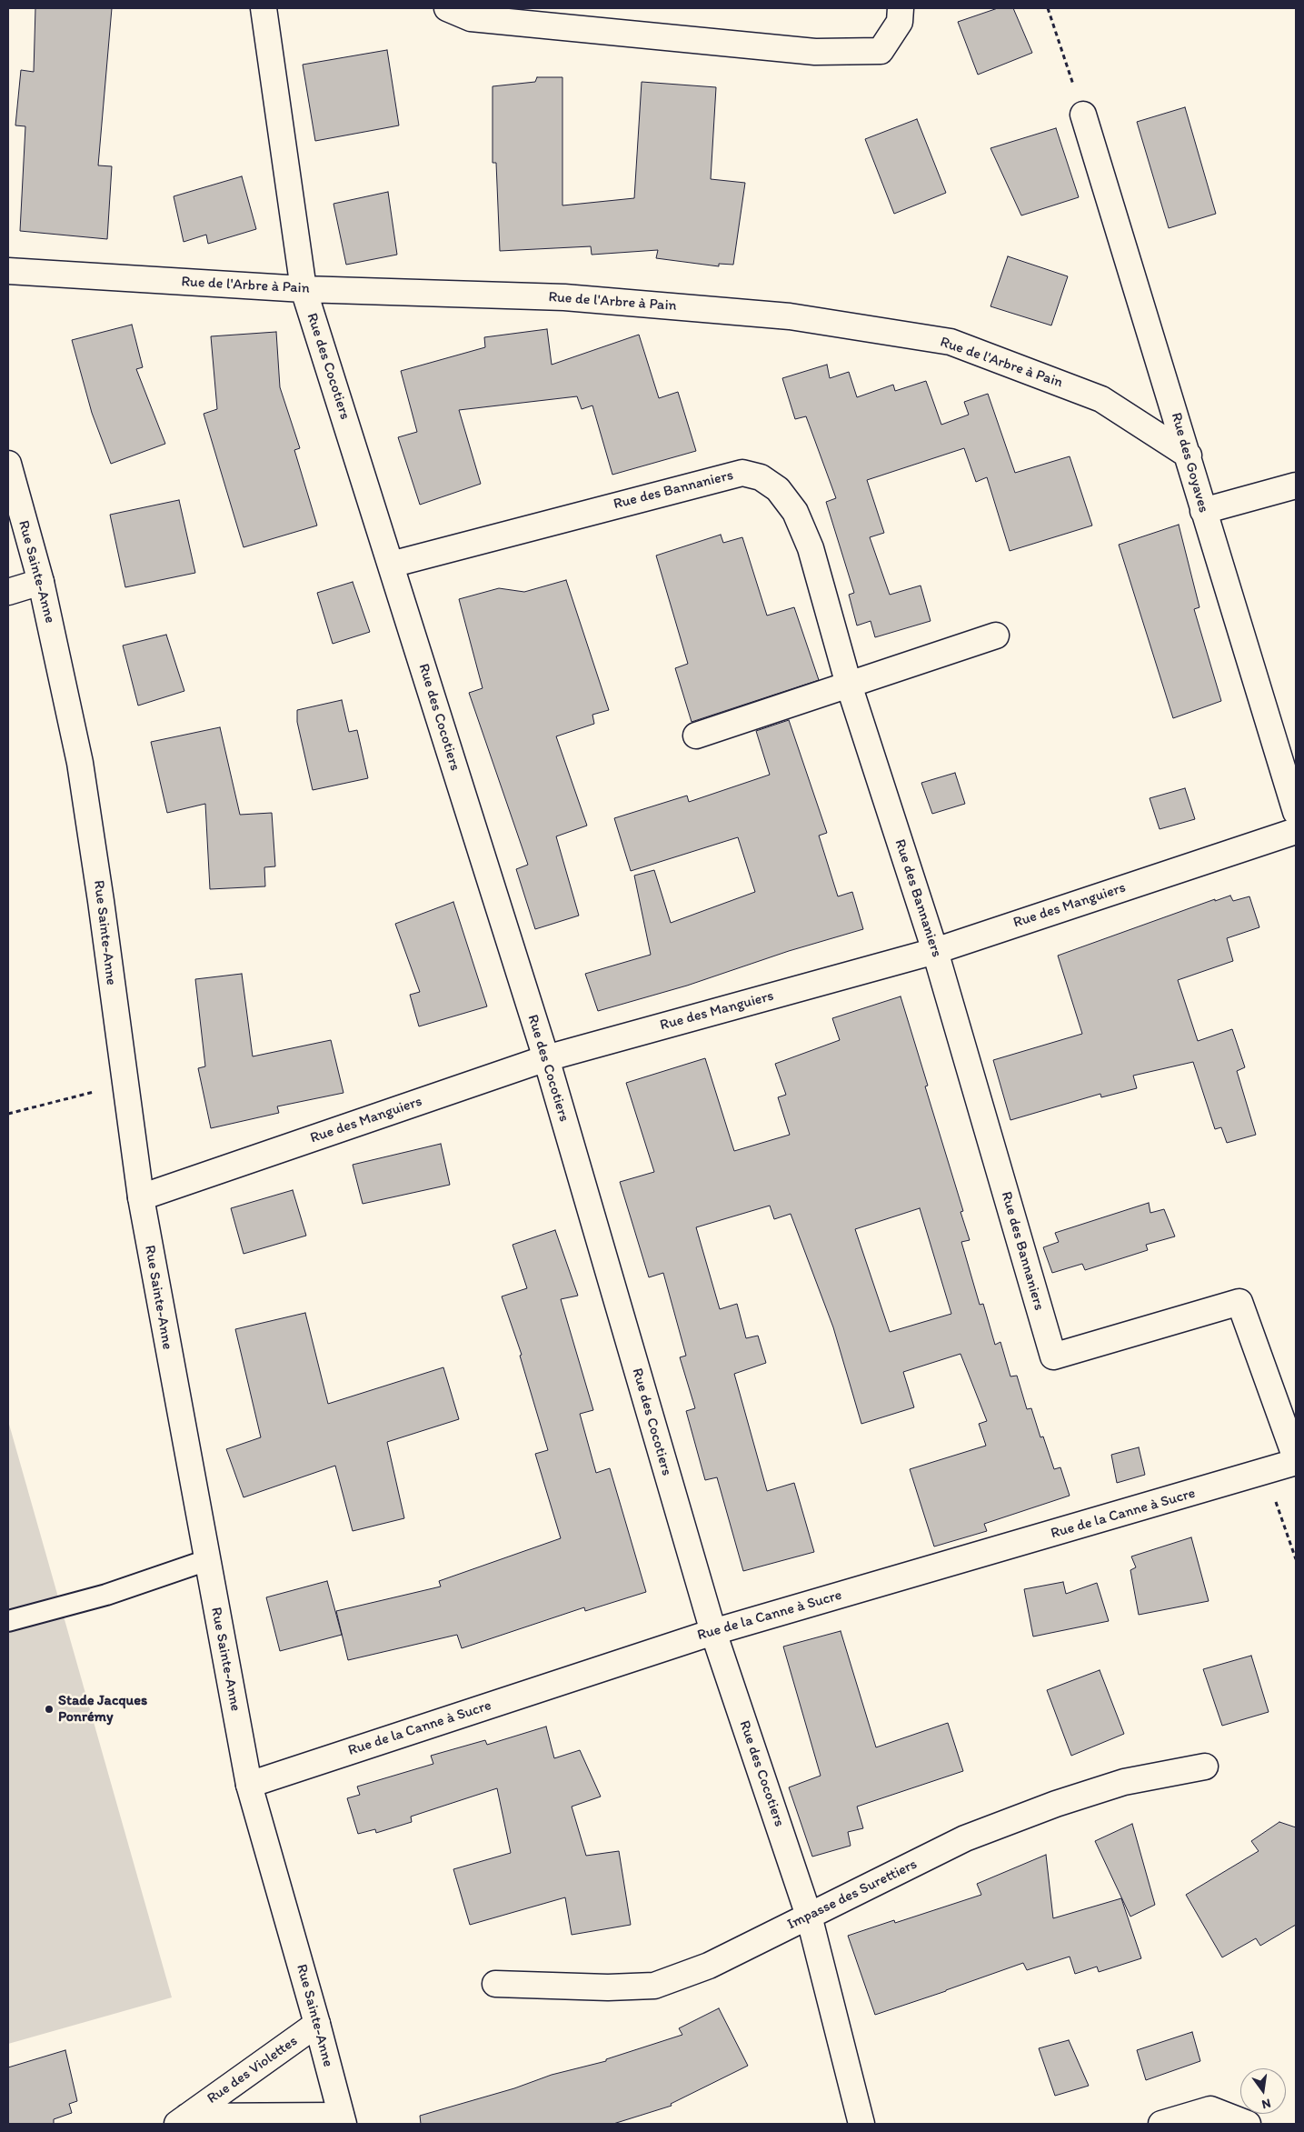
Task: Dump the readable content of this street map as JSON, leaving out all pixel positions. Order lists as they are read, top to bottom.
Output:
{
  "streets": {
    "street": [
      "Rue de l'Arbre à Pain",
      "Rue des Cocotiers",
      "Rue des Goyaves",
      "Rue des Bannaniers",
      "Rue Sainte-Anne",
      "Rue des Manguiers",
      "Rue de la Canne à Sucre",
      "Impasse des Surettiers",
      "Rue des Violettes"
    ]
  },
  "crossings": [
    ["Rue de l'Arbre à Pain", "Rue des Cocotiers"],
    ["Rue de l'Arbre à Pain", "Rue des Goyaves"],
    ["Rue des Cocotiers", "Rue des Bannaniers"],
    ["Rue des Cocotiers", "Rue des Manguiers"],
    ["Rue des Cocotiers", "Rue de la Canne à Sucre"],
    ["Rue des Cocotiers", "Impasse des Surettiers"],
    ["Rue des Bannaniers", "Rue des Manguiers"],
    ["Rue Sainte-Anne", "Rue des Manguiers"],
    ["Rue Sainte-Anne", "Rue de la Canne à Sucre"],
    ["Rue Sainte-Anne", "Rue des Violettes"]
  ],
  "places": ["Stade Jacques Ponrémy"],
  "north": "bottom"
}
